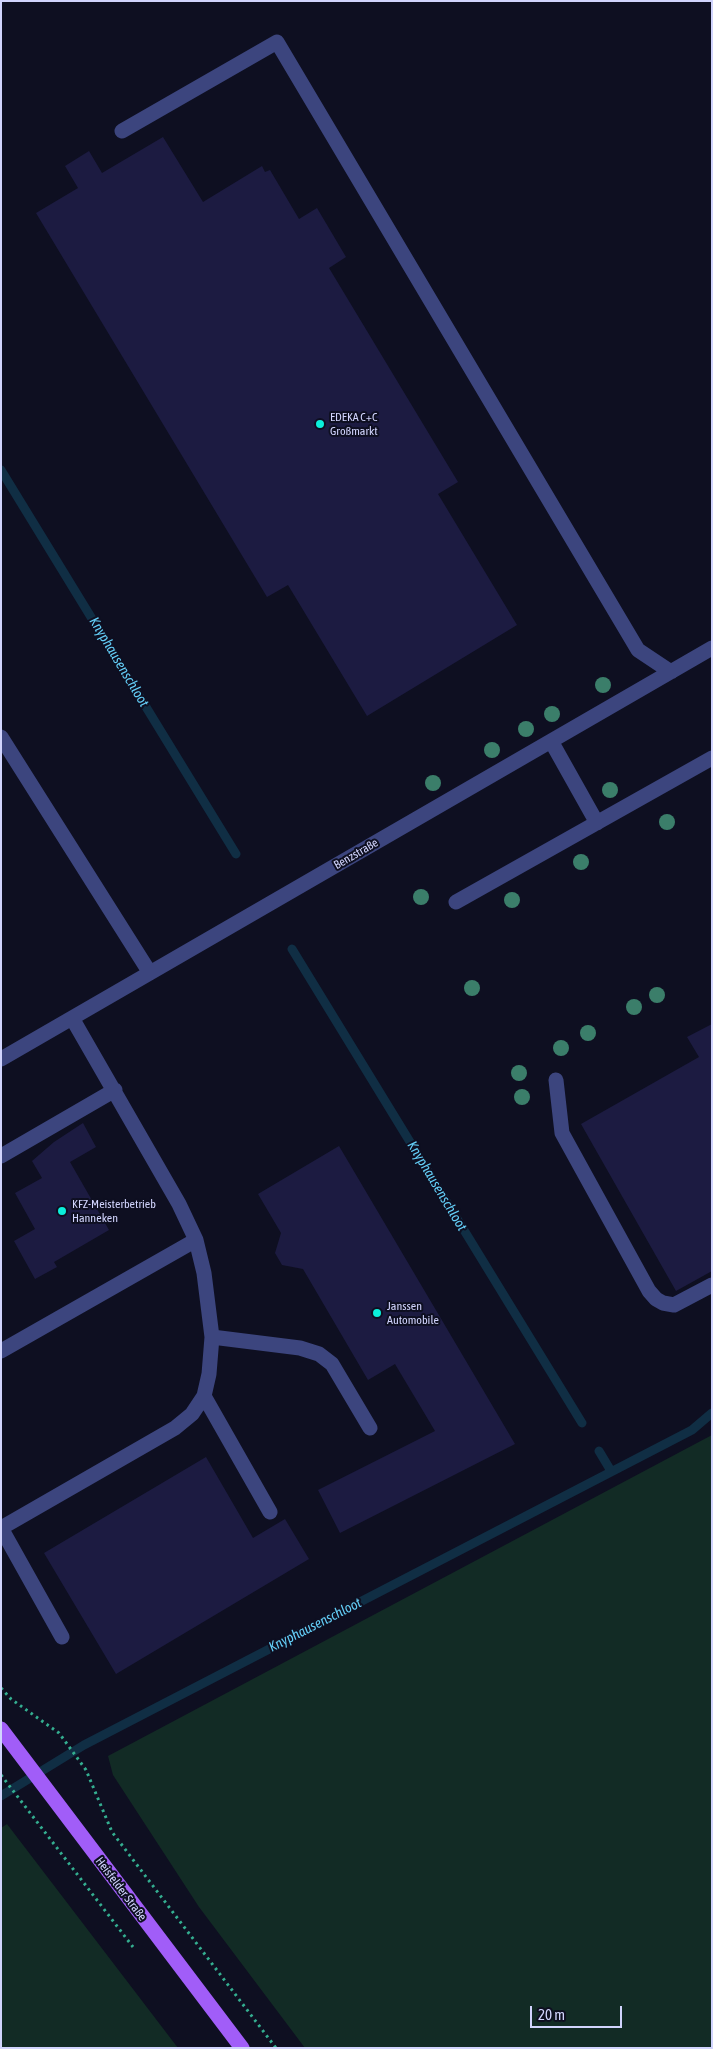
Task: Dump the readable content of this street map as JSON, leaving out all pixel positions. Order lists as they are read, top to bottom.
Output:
{
  "streets": {
    "main road": ["Heisfelder Straße"],
    "street": ["Benzstraße"]
  },
  "water": ["Knyphausenschloot"],
  "places": ["EDEKA C+C Großmarkt", "KFZ-Meisterbetrieb Hanneken", "Janssen Automobile"],
  "scale_bar": "20 m"
}
